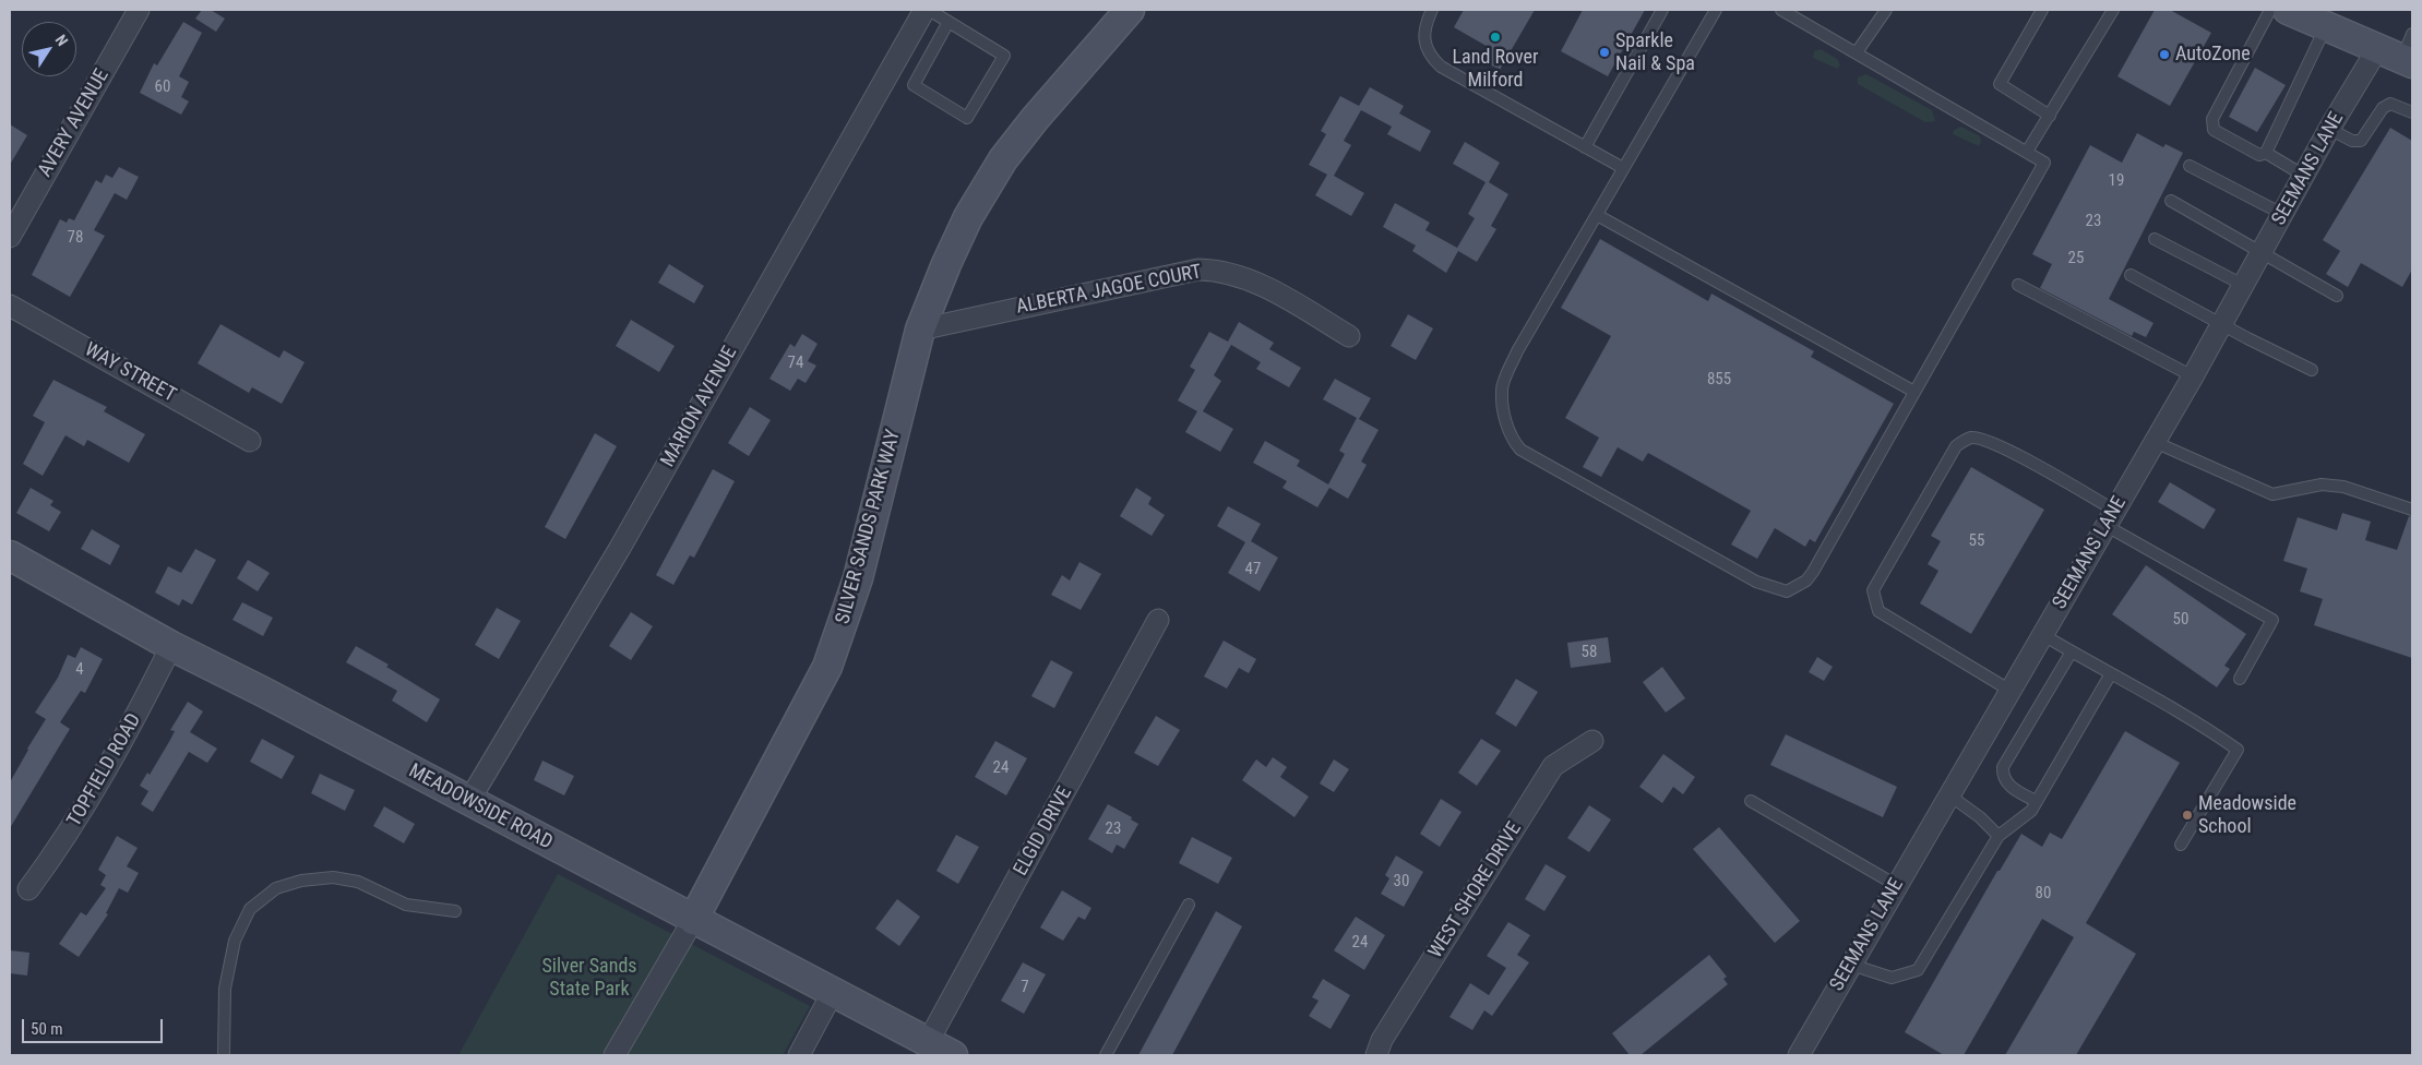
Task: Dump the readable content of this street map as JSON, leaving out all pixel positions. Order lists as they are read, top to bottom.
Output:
{
  "streets": {
    "main road": ["SILVER SANDS PARK WAY", "MEADOWSIDE ROAD"],
    "street": [
      "AVERY AVENUE",
      "SEEMANS LANE",
      "ALBERTA JAGOE COURT",
      "WAY STREET",
      "MARION AVENUE",
      "TOPFIELD ROAD",
      "ELGID DRIVE",
      "WEST SHORE DRIVE"
    ]
  },
  "crossings": [
    ["ALBERTA JAGOE COURT", "SILVER SANDS PARK WAY"],
    ["MARION AVENUE", "MEADOWSIDE ROAD"],
    ["SILVER SANDS PARK WAY", "MEADOWSIDE ROAD"],
    ["TOPFIELD ROAD", "MEADOWSIDE ROAD"],
    ["MEADOWSIDE ROAD", "ELGID DRIVE"]
  ],
  "parks": ["Silver Sands State Park"],
  "places": [
    "Land Rover Milford",
    "Sparkle Nail & Spa",
    "AutoZone",
    "Meadowside School"
  ],
  "house_numbers": [
    "60",
    "19",
    "23",
    "78",
    "25",
    "74",
    "855",
    "55",
    "47",
    "50",
    "58",
    "4",
    "24",
    "23",
    "30",
    "80",
    "24",
    "7"
  ],
  "scale_bar": "50 m",
  "north": "top right"
}
